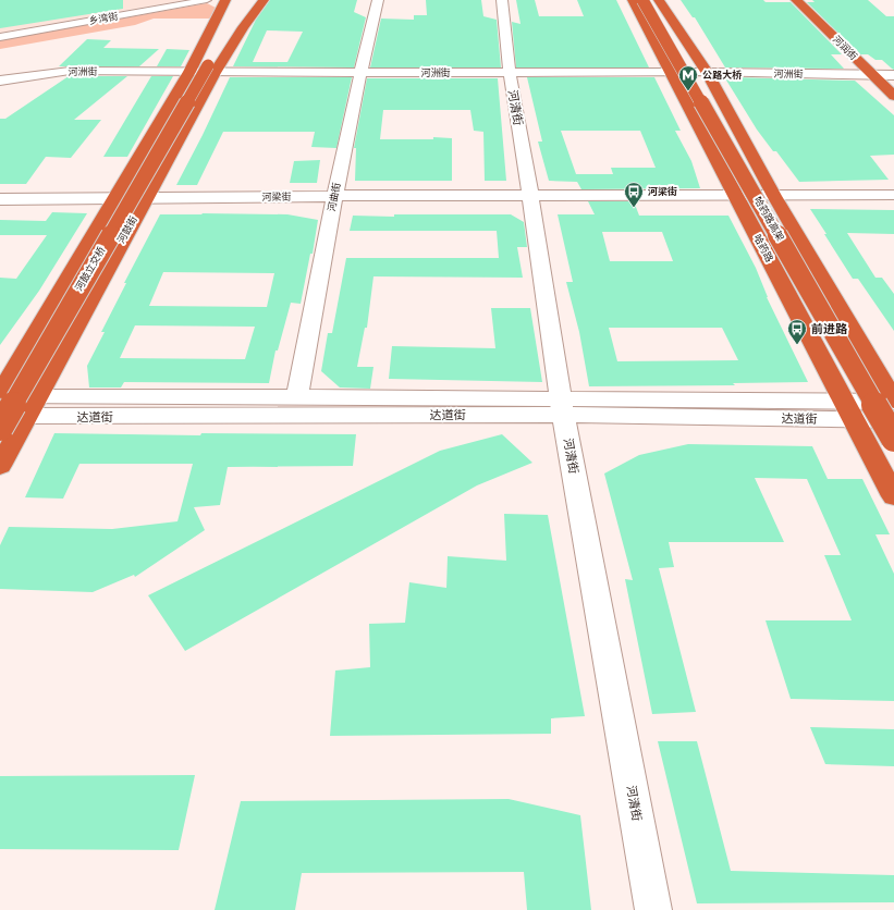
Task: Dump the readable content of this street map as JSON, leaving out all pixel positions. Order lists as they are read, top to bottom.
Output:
{
  "streets": {
    "highway": [
      "河润街",
      "哈药路高架",
      "河鼓街",
      "哈药路",
      "河鼓立交桥"
    ],
    "street": [
      "乡湾街",
      "河洲街",
      "河清街",
      "河梁街",
      "河曲街",
      "达道街"
    ]
  },
  "crossings": [
    ["河润街", "河洲街"],
    ["河洲街", "河清街"],
    ["河洲街", "河曲街"],
    ["河洲街", "河鼓街"],
    ["河洲街", "哈药路"],
    ["河洲街", "河鼓立交桥"],
    ["河清街", "河梁街"],
    ["河清街", "达道街"],
    ["河梁街", "河曲街"],
    ["河梁街", "河鼓街"],
    ["河梁街", "哈药路"],
    ["河鼓街", "河鼓立交桥"],
    ["河鼓街", "达道街"],
    ["哈药路", "达道街"]
  ],
  "places": {
    "metro station": ["公路大桥"],
    "bus stop": ["河梁街", "前进路"]
  }
}
